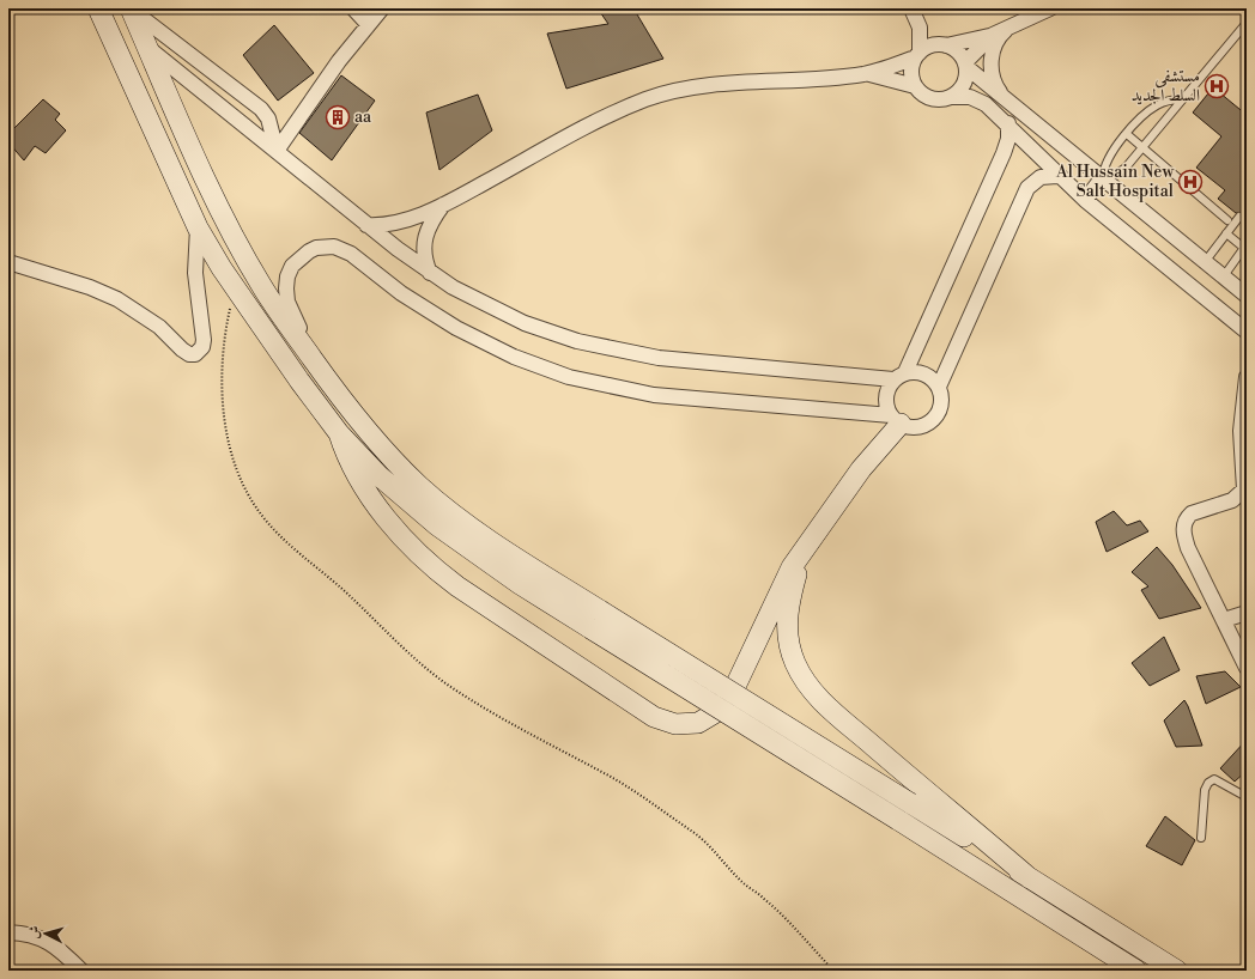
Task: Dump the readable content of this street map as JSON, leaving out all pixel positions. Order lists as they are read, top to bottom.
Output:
{
  "places": {
    "hospital": ["مستشفى السلط الجديد", "Al Hussain New Salt Hospital"],
    "building": ["aa"]
  },
  "north": "left"
}
